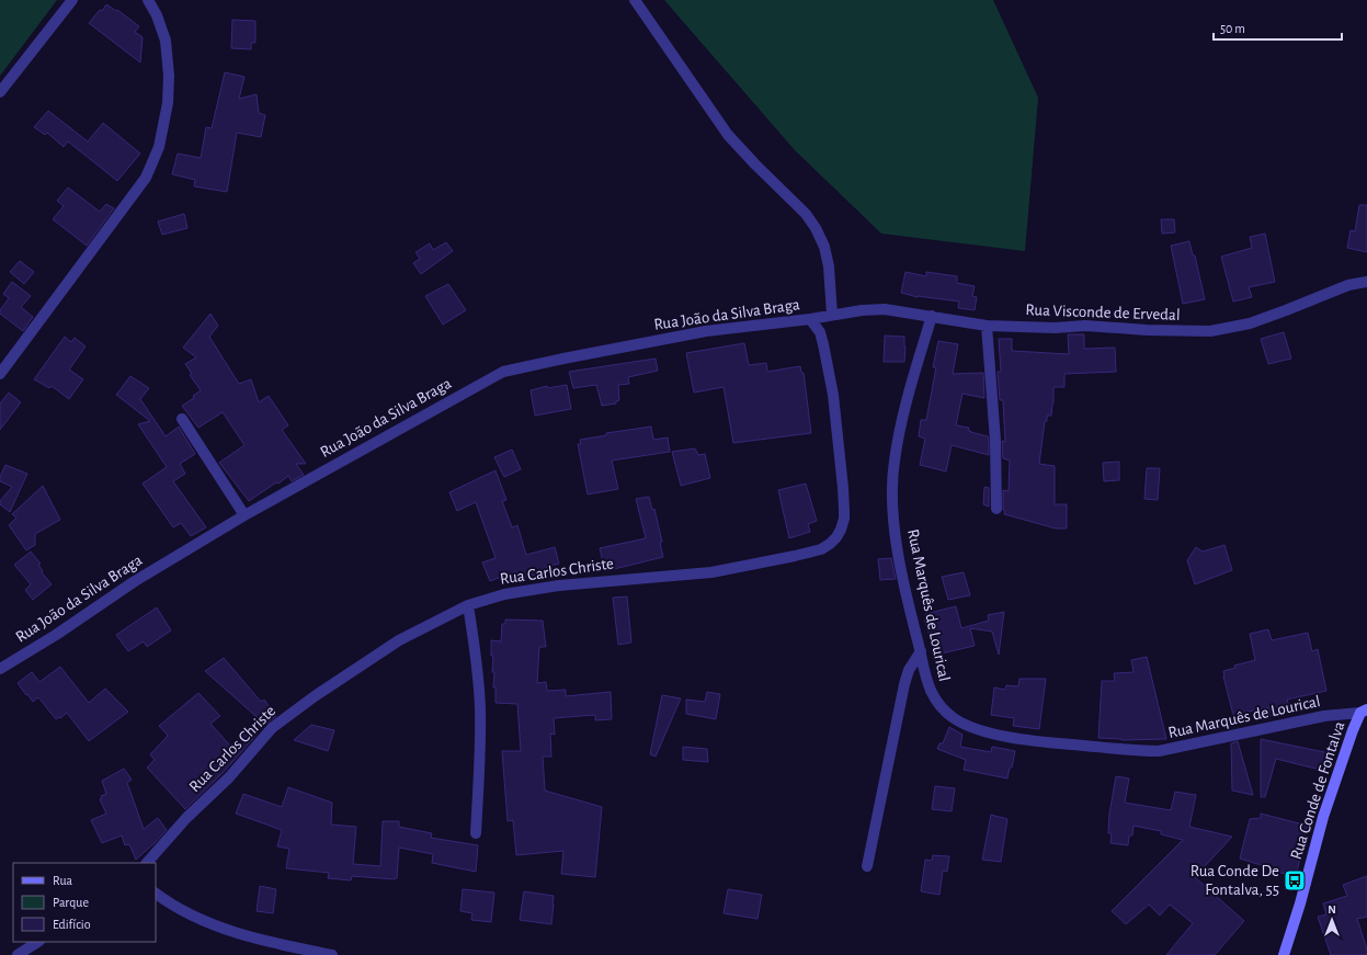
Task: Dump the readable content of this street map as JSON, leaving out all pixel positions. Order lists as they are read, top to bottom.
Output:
{
  "streets": {
    "main road": ["Rua Conde de Fontalva"],
    "street": [
      "Rua Visconde de Ervedal",
      "Rua João da Silva Braga",
      "Rua Carlos Christe",
      "Rua Marquês de Lourical"
    ]
  },
  "crossings": [
    ["Rua Visconde de Ervedal", "Rua João da Silva Braga"],
    ["Rua Visconde de Ervedal", "Rua Marquês de Lourical"],
    ["Rua João da Silva Braga", "Rua Carlos Christe"],
    ["Rua Marquês de Lourical", "Rua Conde de Fontalva"]
  ],
  "places": {
    "bus stop": ["Rua Conde De Fontalva, 55"]
  },
  "legend": ["Rua", "Parque", "Edifício"],
  "scale_bar": "50 m",
  "north": "top"
}
